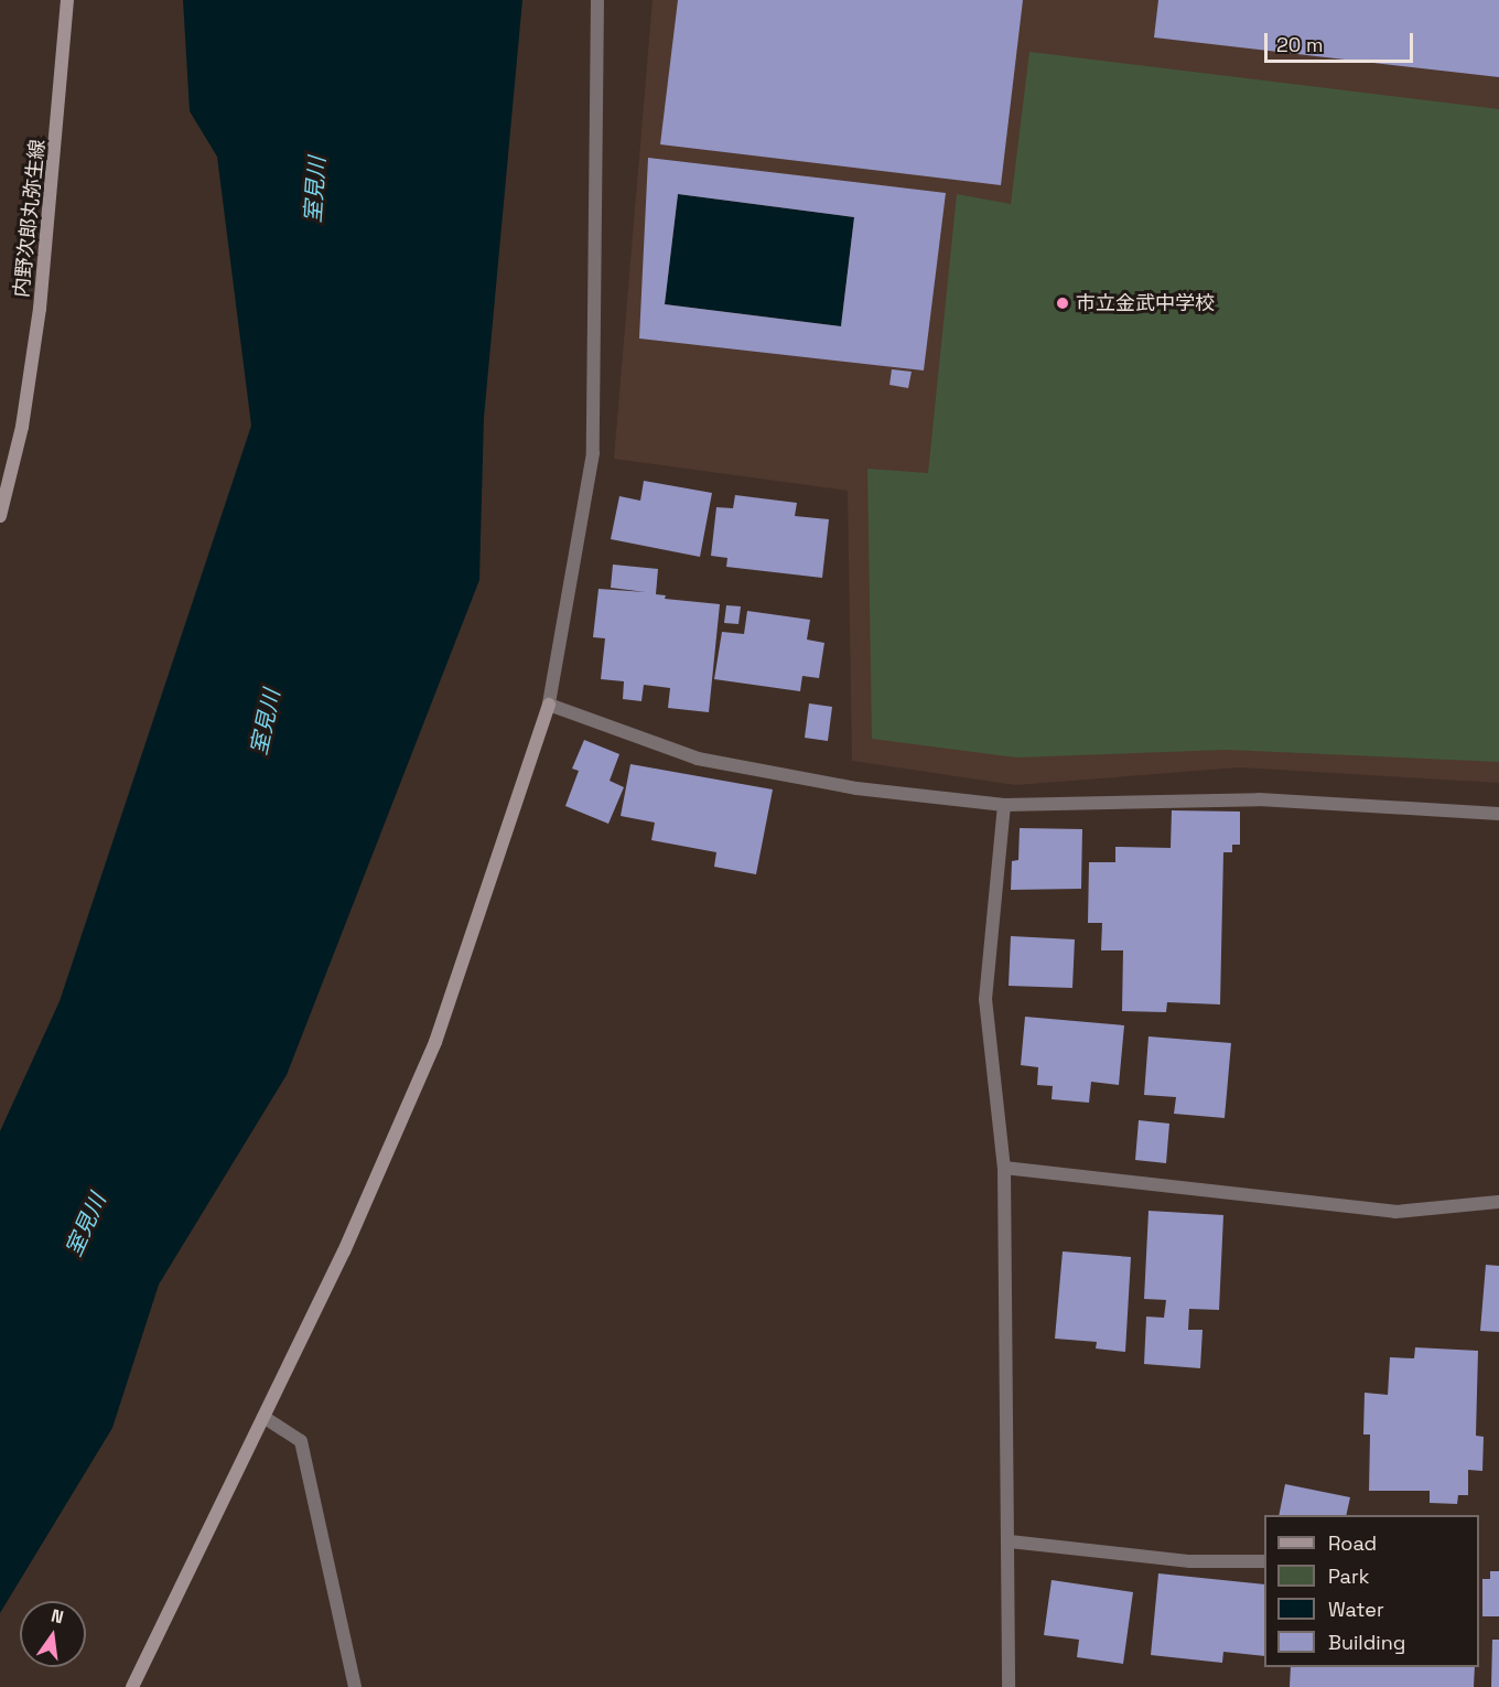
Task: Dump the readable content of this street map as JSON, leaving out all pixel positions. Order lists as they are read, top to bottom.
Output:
{
  "streets": {
    "street": ["内野次郎丸弥生線"]
  },
  "water": ["室見川"],
  "places": ["市立金武中学校"],
  "legend": [
    "Road",
    "Park",
    "Water",
    "Building"
  ],
  "scale_bar": "20 m",
  "north": "top"
}
